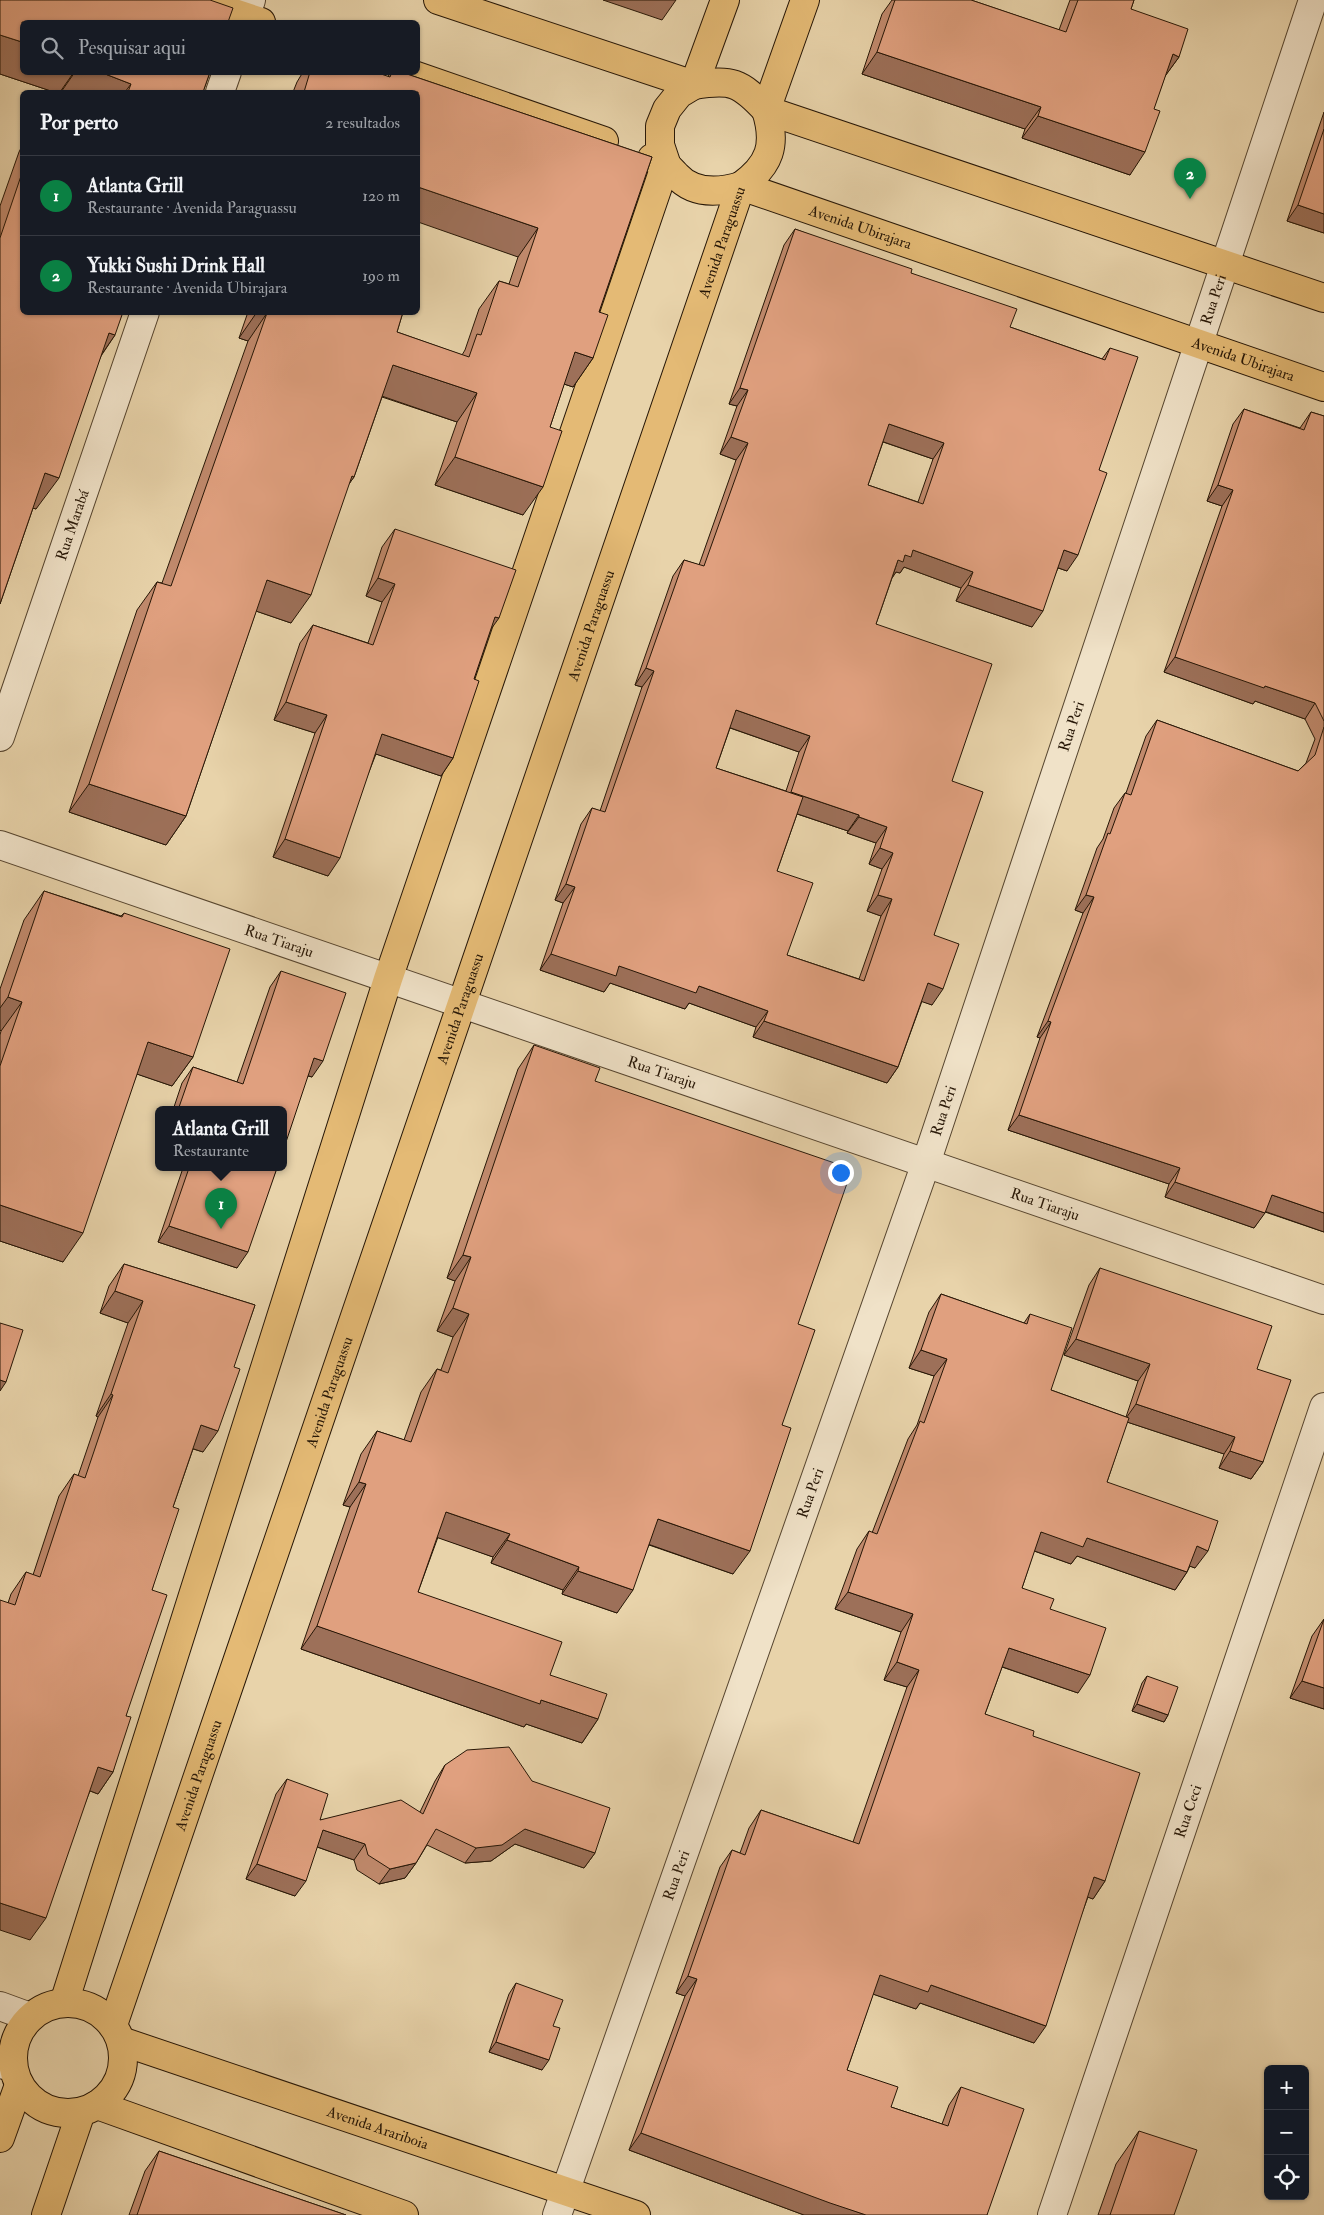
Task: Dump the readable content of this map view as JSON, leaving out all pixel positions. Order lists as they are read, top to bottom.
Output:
{
  "streets": {
    "main road": ["Avenida Ubirajara", "Avenida Paraguassu", "Avenida Arariboia"],
    "street": [
      "Rua Peri",
      "Rua Marabá",
      "Rua Tiaraju",
      "Rua Ceci"
    ]
  },
  "crossings": [
    ["Avenida Ubirajara", "Avenida Paraguassu"],
    ["Avenida Ubirajara", "Rua Peri"],
    ["Avenida Paraguassu", "Rua Tiaraju"],
    ["Avenida Paraguassu", "Avenida Arariboia"],
    ["Rua Peri", "Rua Tiaraju"],
    ["Rua Peri", "Avenida Arariboia"]
  ],
  "page": {
    "search": "Pesquisar aqui",
    "heading": ["Por perto", "2 resultados"],
    "list": [
      {
        "mark": "1",
        "name": "Atlanta Grill",
        "note": "Restaurante · Avenida Paraguassu",
        "value": "120 m"
      },
      {
        "mark": "2",
        "name": "Yukki Sushi Drink Hall",
        "note": "Restaurante · Avenida Ubirajara",
        "value": "190 m"
      }
    ],
    "pins": ["2", "1"],
    "popup": ["Atlanta Grill", "Restaurante"],
    "map_buttons": ["+", "−"]
  }
}
